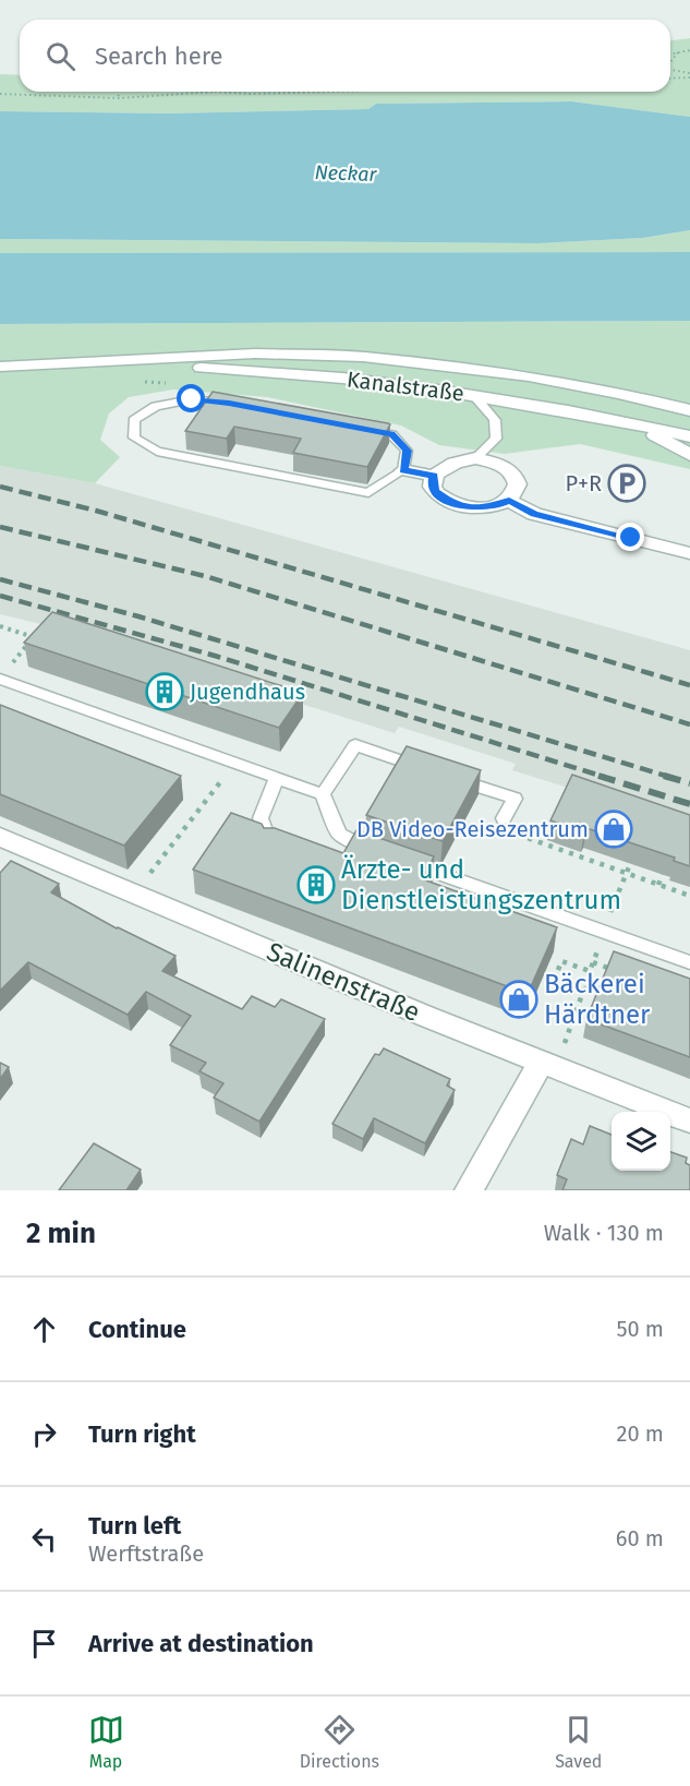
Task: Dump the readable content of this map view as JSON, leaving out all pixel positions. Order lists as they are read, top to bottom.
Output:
{
  "streets": {
    "main road": ["Kanalstraße", "Salinenstraße"]
  },
  "water": ["Neckar"],
  "places": {
    "parking": ["P+R"],
    "building": ["Jugendhaus", "Ärzte- und Dienstleistungszentrum"],
    "shop": ["DB Video-Reisezentrum", "Bäckerei Härdtner"]
  },
  "page": {
    "search": "Search here",
    "heading": ["2 min", "Walk · 130 m"],
    "list": [
      ["Continue", "50 m"],
      ["Turn right", "20 m"],
      ["Turn left", "Werftstraße", "60 m"],
      "Arrive at destination"
    ],
    "nav": ["Map", "Directions", "Saved"]
  }
}
